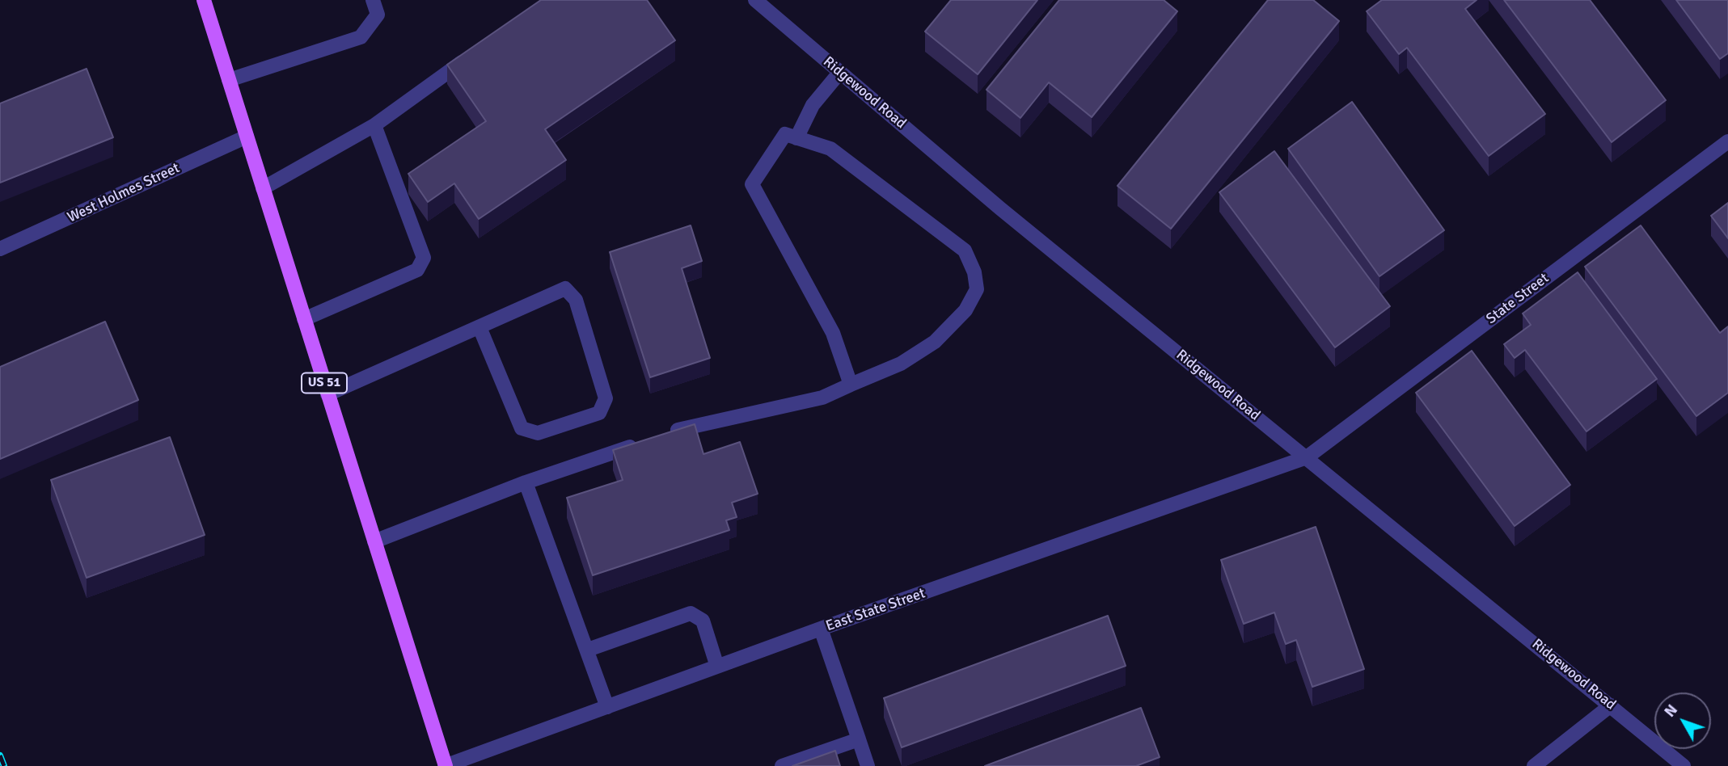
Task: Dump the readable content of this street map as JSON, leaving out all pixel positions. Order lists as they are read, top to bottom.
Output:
{
  "streets": {
    "main road": ["US 51"],
    "street": [
      "Ridgewood Road",
      "West Holmes Street",
      "State Street",
      "East State Street"
    ]
  },
  "crossings": [
    ["Ridgewood Road", "State Street"],
    ["Ridgewood Road", "East State Street"],
    ["West Holmes Street", "US 51"],
    ["State Street", "East State Street"],
    ["US 51", "East State Street"]
  ],
  "north": "top left"
}
